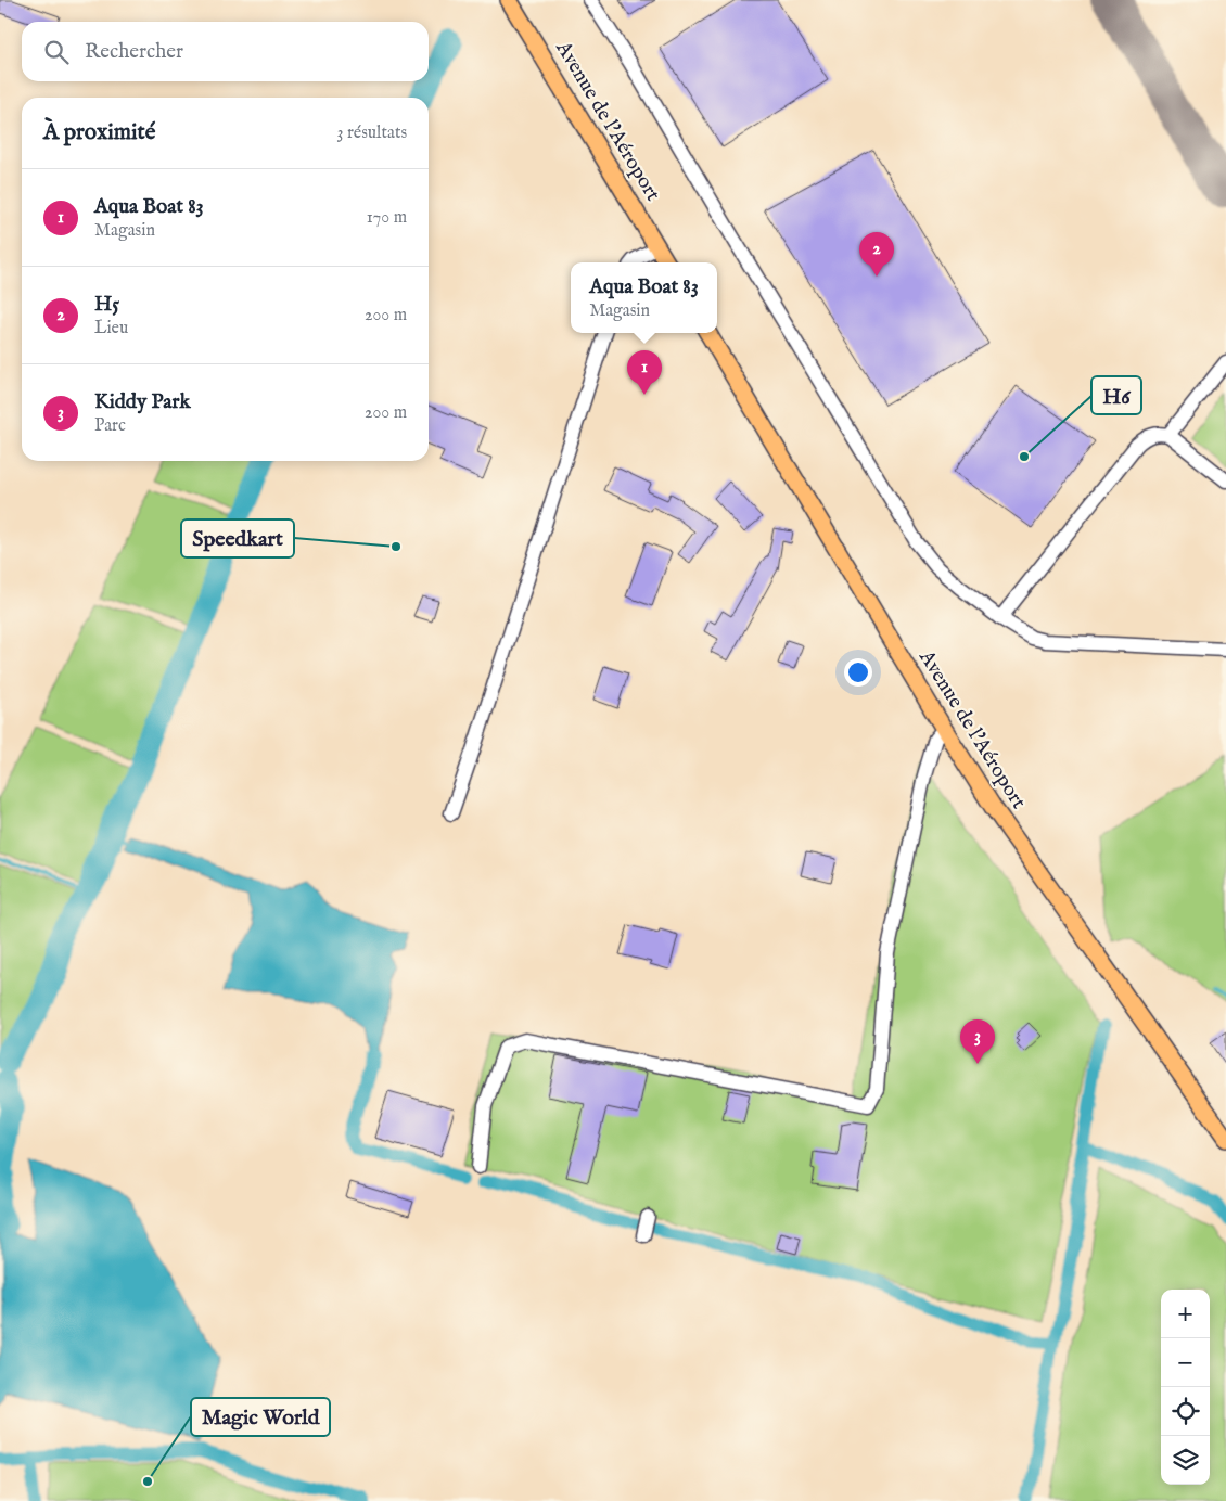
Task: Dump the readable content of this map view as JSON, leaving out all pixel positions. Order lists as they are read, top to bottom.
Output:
{
  "streets": {
    "main road": ["Avenue de l'Aéroport"]
  },
  "places": ["H6", "Speedkart", "Magic World"],
  "page": {
    "search": "Rechercher",
    "heading": ["À proximité", "3 résultats"],
    "list": [
      {
        "mark": "1",
        "name": "Aqua Boat 83",
        "note": "Magasin",
        "value": "170 m"
      },
      {
        "mark": "2",
        "name": "H5",
        "note": "Lieu",
        "value": "200 m"
      },
      {
        "mark": "3",
        "name": "Kiddy Park",
        "note": "Parc",
        "value": "200 m"
      }
    ],
    "pins": ["2", "1", "3"],
    "popup": ["Aqua Boat 83", "Magasin"],
    "map_buttons": ["+", "−"]
  }
}
